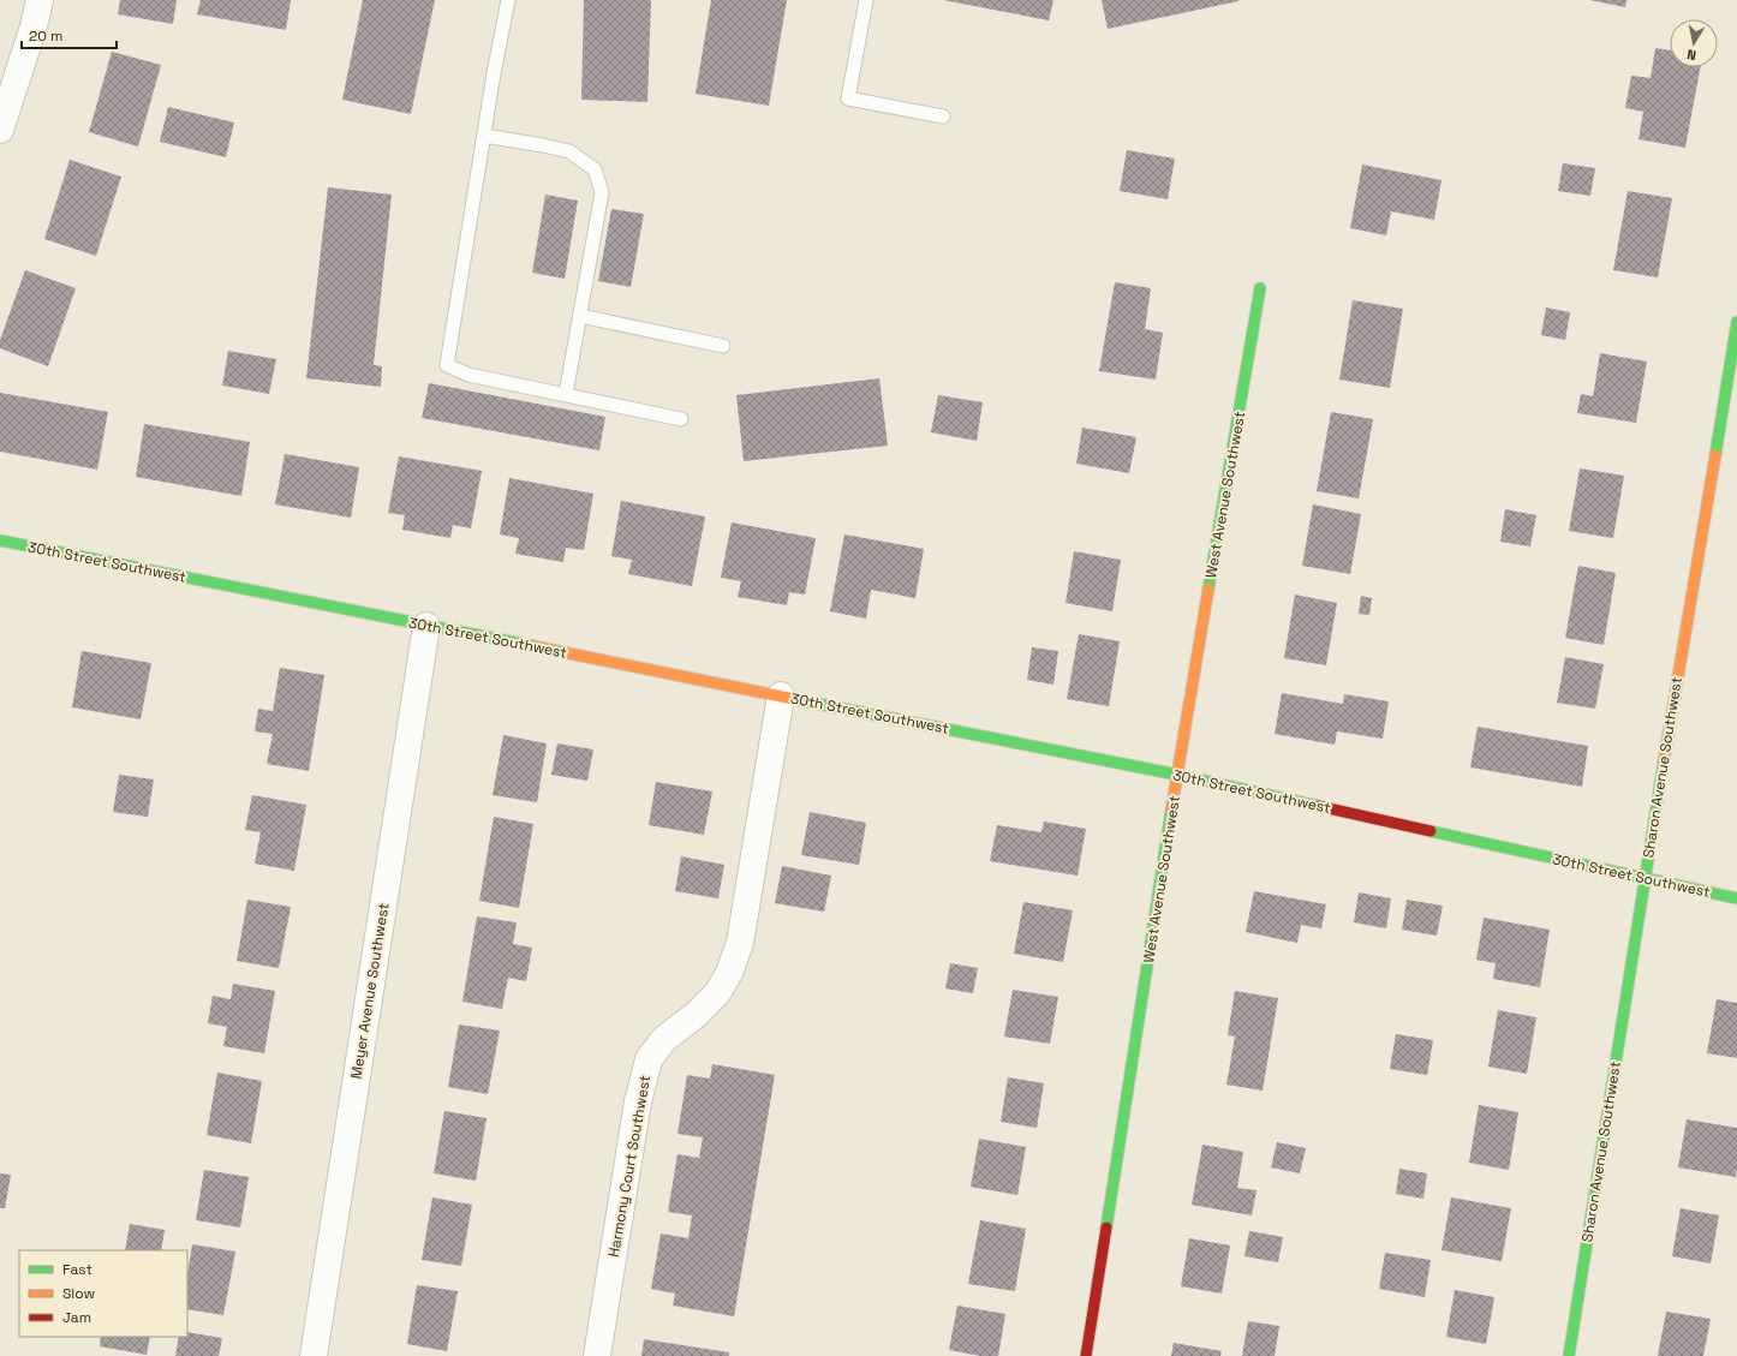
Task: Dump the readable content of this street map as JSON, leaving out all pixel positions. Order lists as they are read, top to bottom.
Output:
{
  "streets": {
    "street": [
      "West Avenue Southwest",
      "30th Street Southwest",
      "Sharon Avenue Southwest",
      "Meyer Avenue Southwest",
      "Harmony Court Southwest"
    ]
  },
  "crossings": [
    ["West Avenue Southwest", "30th Street Southwest"],
    ["30th Street Southwest", "Sharon Avenue Southwest"],
    ["30th Street Southwest", "Meyer Avenue Southwest"],
    ["30th Street Southwest", "Harmony Court Southwest"]
  ],
  "legend": ["Fast", "Slow", "Jam"],
  "scale_bar": "20 m",
  "north": "bottom"
}
